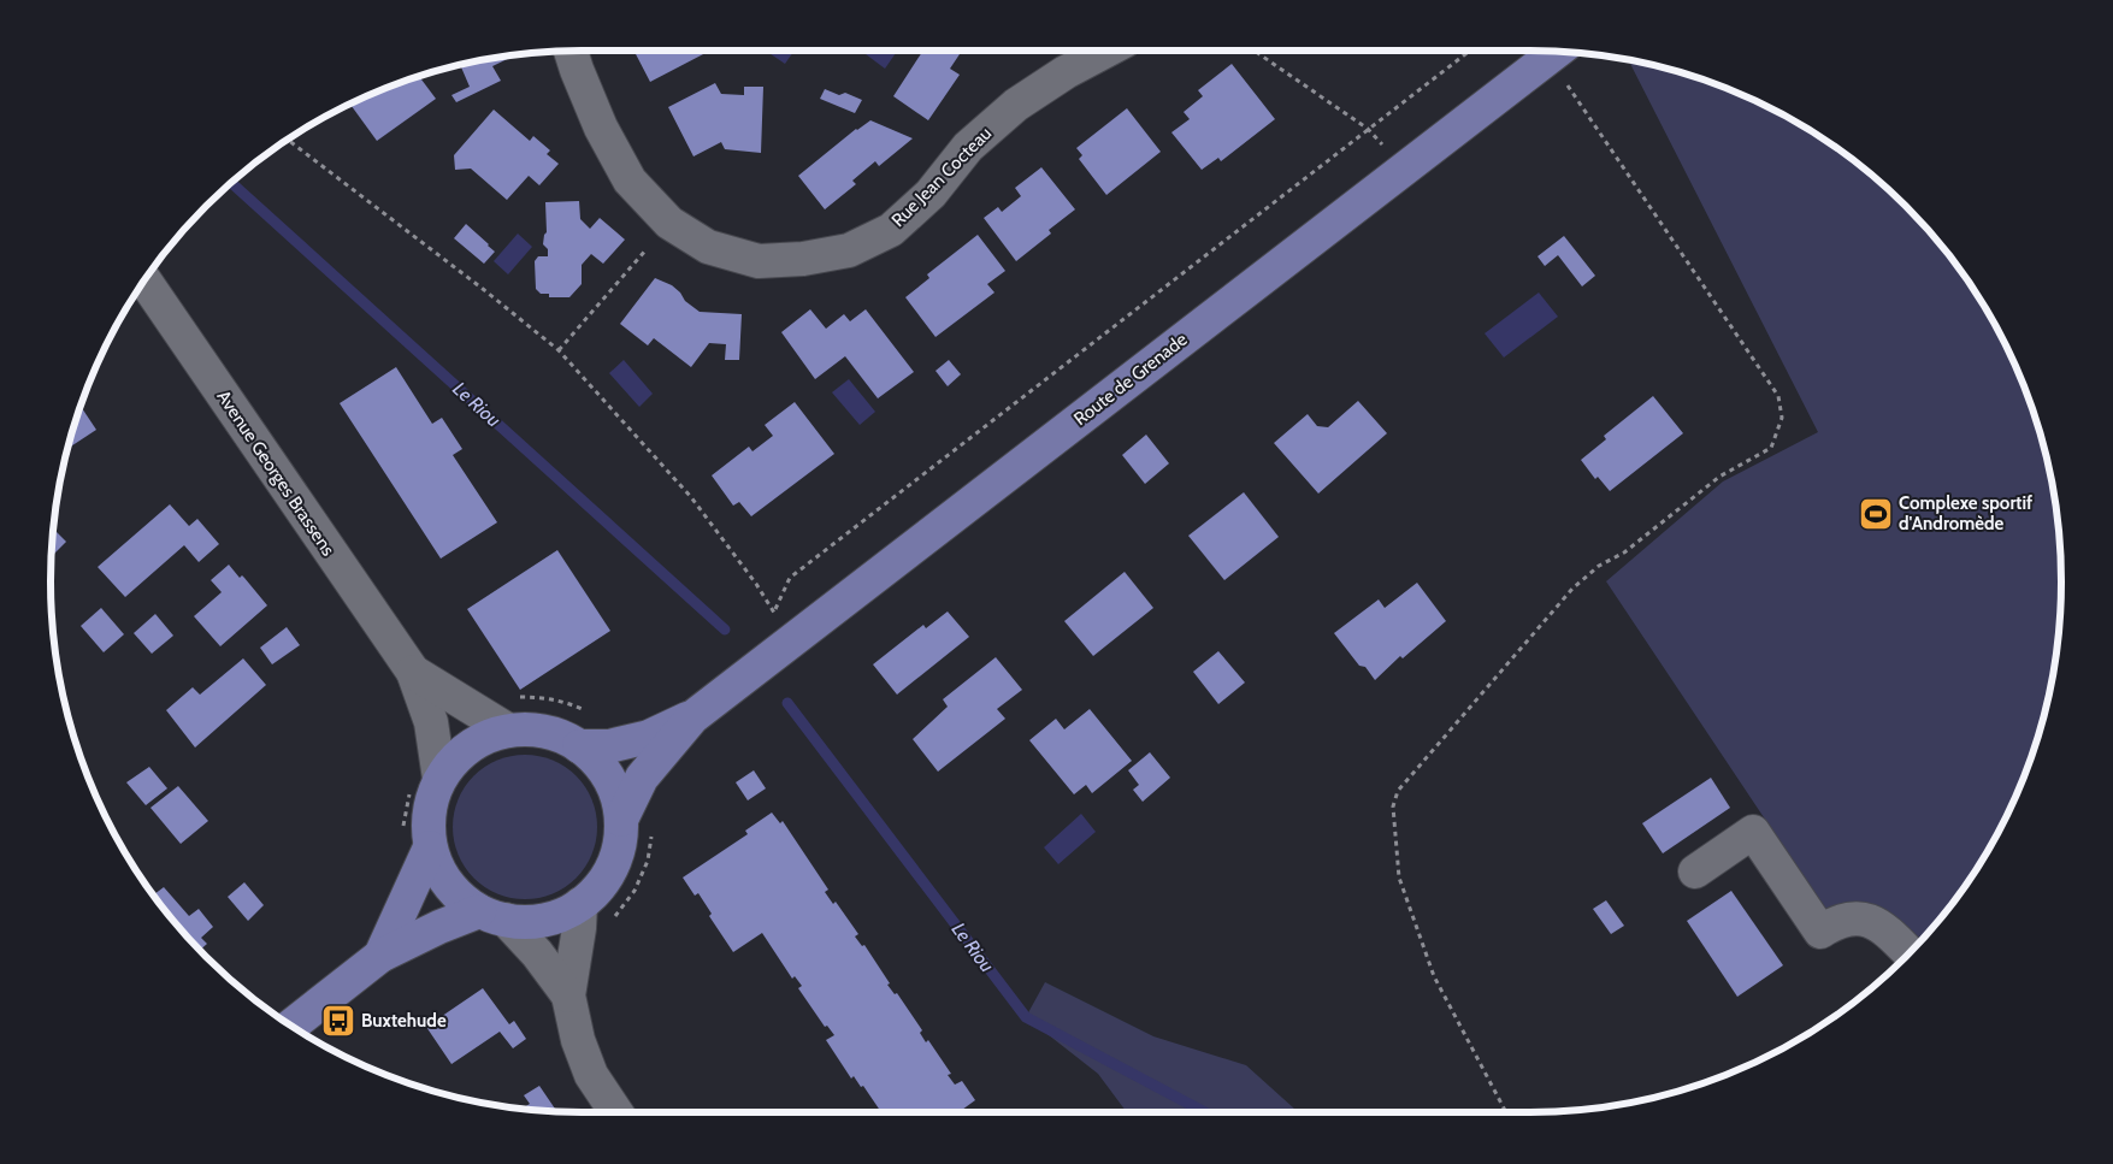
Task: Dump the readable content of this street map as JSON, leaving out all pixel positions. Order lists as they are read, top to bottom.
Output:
{
  "streets": {
    "main road": ["Route de Grenade"],
    "street": ["Rue Jean Cocteau", "Avenue Georges Brassens"]
  },
  "water": ["Le Riou"],
  "places": {
    "sports": ["Complexe sportif d'Andromède"],
    "bus stop": ["Buxtehude"]
  }
}
